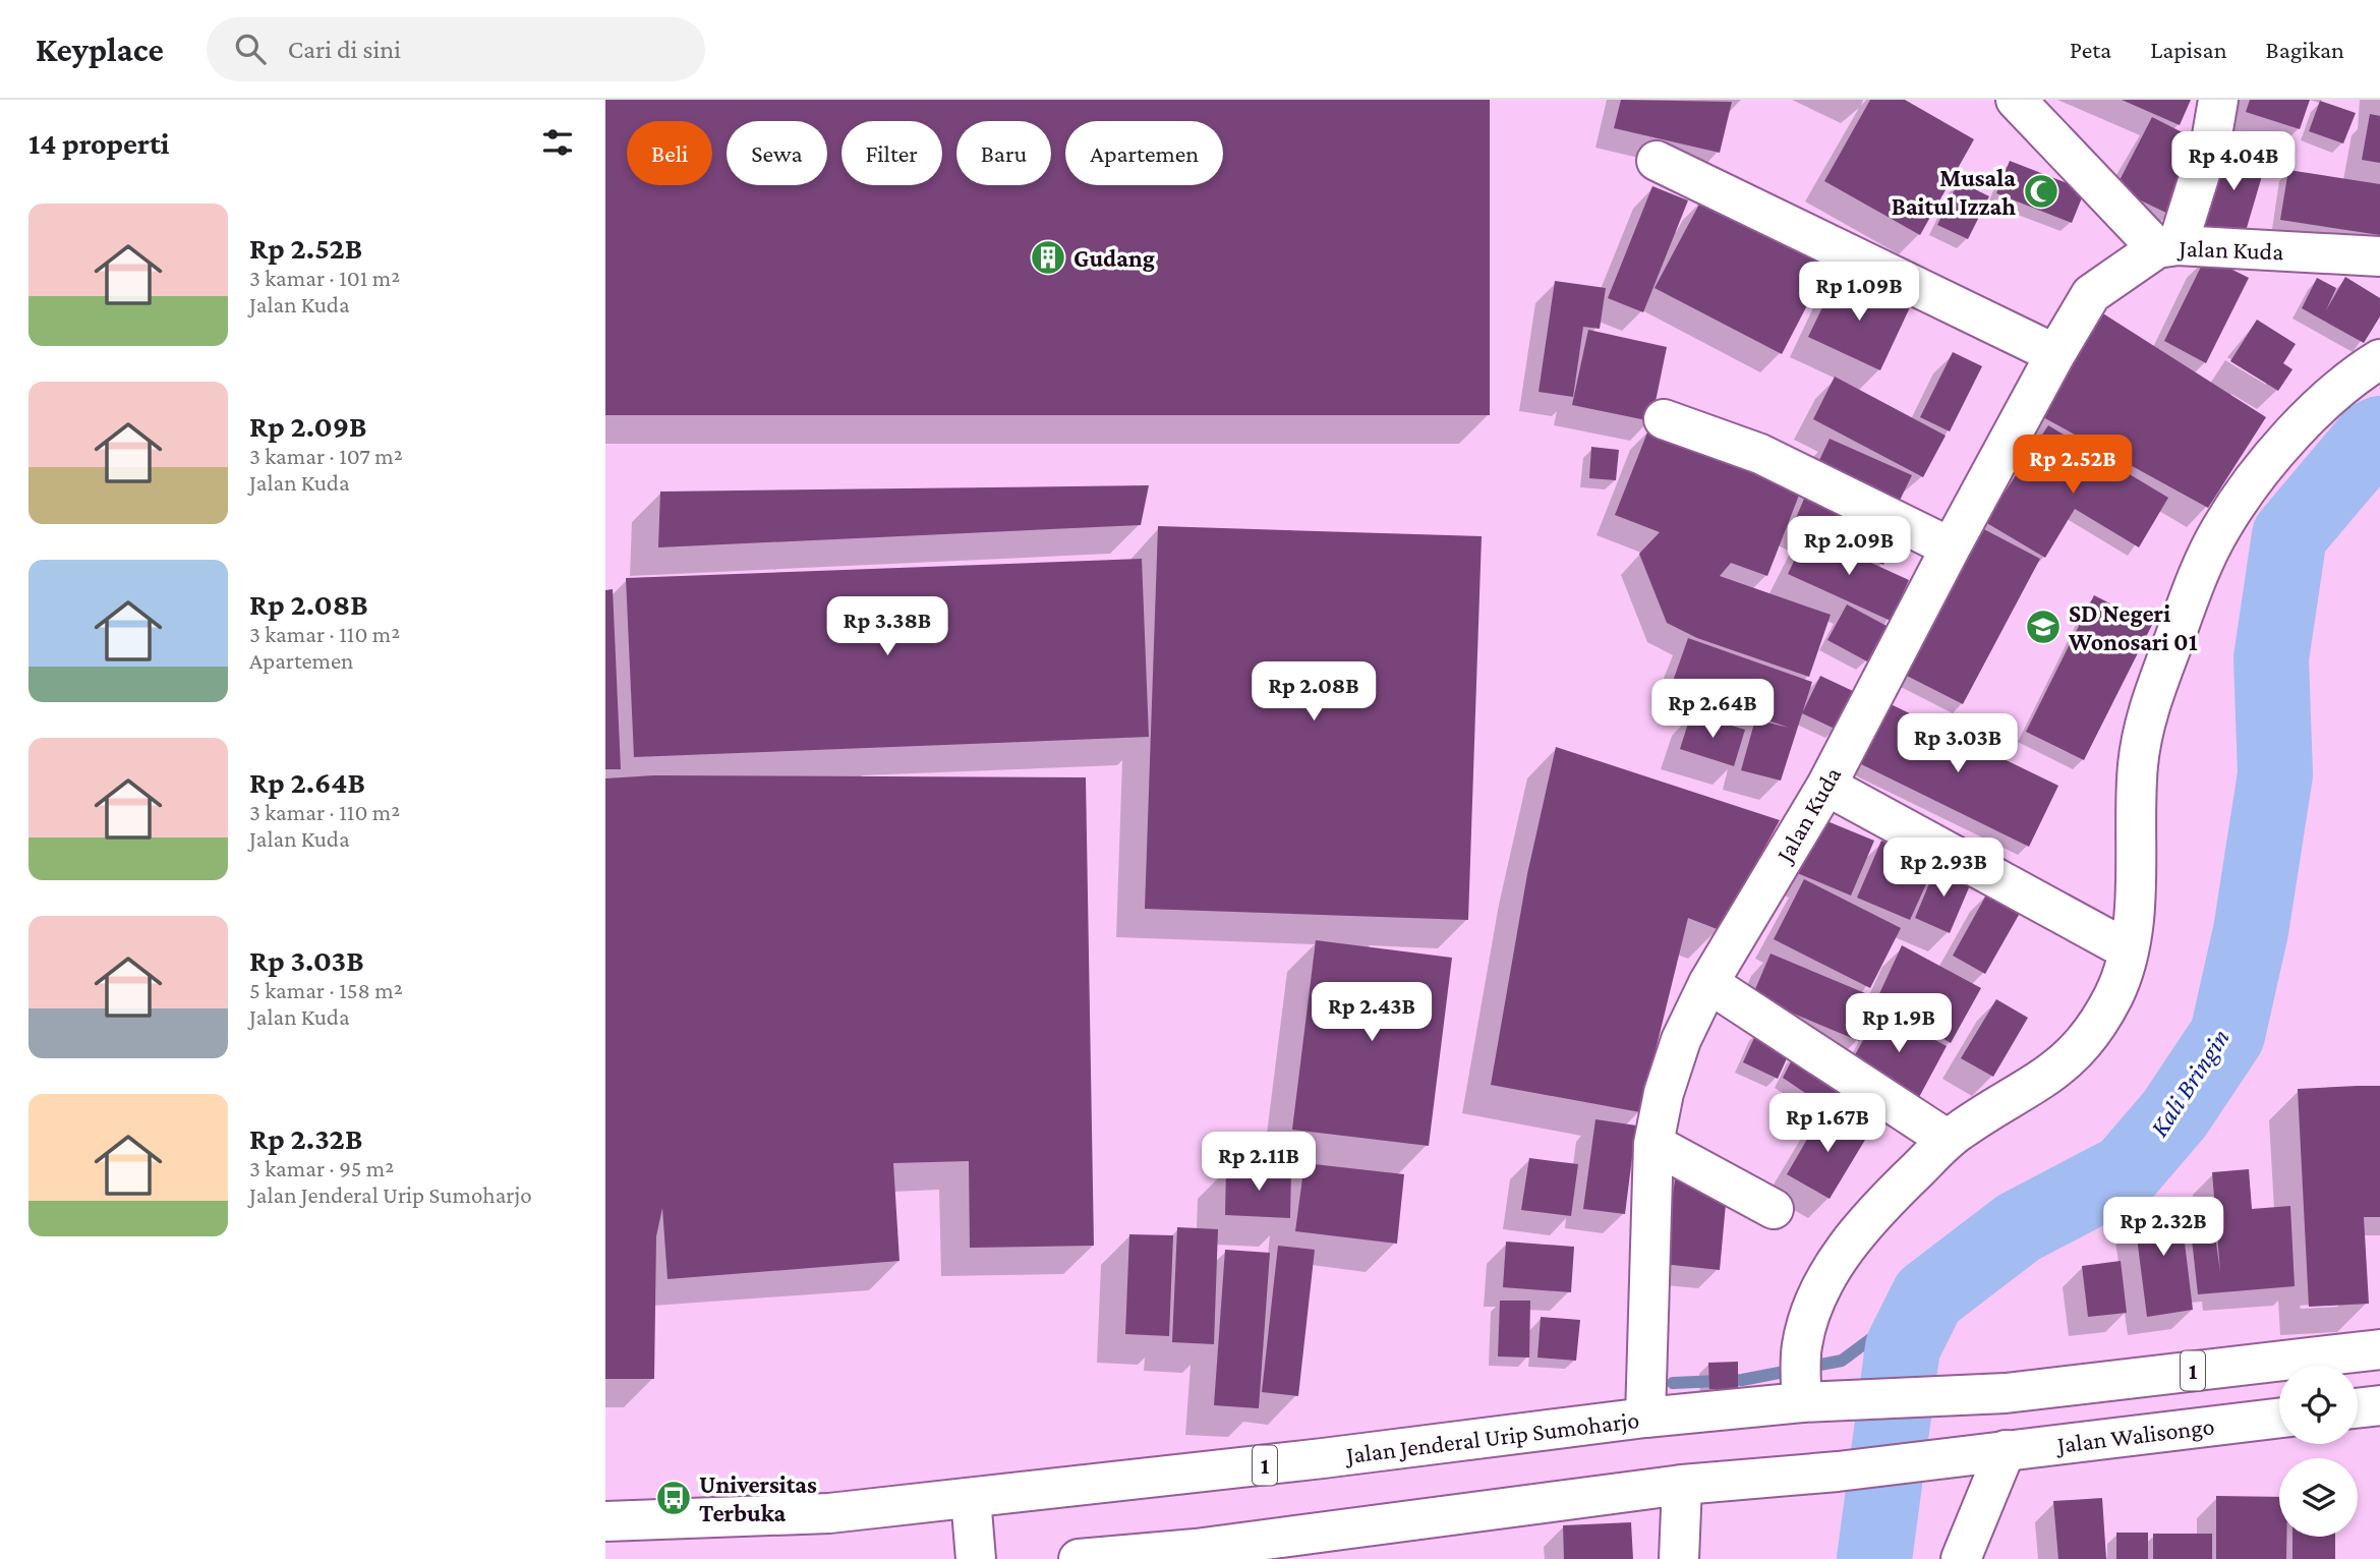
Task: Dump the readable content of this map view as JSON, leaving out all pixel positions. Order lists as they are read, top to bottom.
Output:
{
  "streets": {
    "main road": [
      "Jalan Kuda",
      "1",
      "Jalan Walisongo",
      "Jalan Jenderal Urip Sumoharjo"
    ]
  },
  "crossings": [
    ["Jalan Kuda", "Jalan Jenderal Urip Sumoharjo"],
    ["1", "Jalan Walisongo"]
  ],
  "water": ["Kali Bringin"],
  "places": {
    "mosque": ["Musala Baitul Izzah"],
    "building": ["Gudang"],
    "school or university": ["SD Negeri Wonosari 01"],
    "bus stop": ["Universitas Terbuka"]
  },
  "page": {
    "header": "Keyplace",
    "search": "Cari di sini",
    "nav": ["Peta", "Lapisan", "Bagikan"],
    "heading": "14 properti",
    "chip": [
      "Beli",
      "Sewa",
      "Filter",
      "Baru",
      "Apartemen"
    ],
    "price": [
      "Rp 4.04B",
      "Rp 1.09B",
      "Rp 2.52B",
      "Rp 2.09B",
      "Rp 3.38B",
      "Rp 2.08B",
      "Rp 2.64B",
      "Rp 3.03B",
      "Rp 2.93B",
      "Rp 2.43B",
      "Rp 1.9B",
      "Rp 1.67B",
      "Rp 2.11B",
      "Rp 2.32B"
    ],
    "list": [
      {
        "name": "Rp 2.52B",
        "note": "3 kamar · 101 m² · Jalan Kuda"
      },
      {
        "name": "Rp 2.09B",
        "note": "3 kamar · 107 m² · Jalan Kuda"
      },
      {
        "name": "Rp 2.08B",
        "note": "3 kamar · 110 m² · Apartemen"
      },
      {
        "name": "Rp 2.64B",
        "note": "3 kamar · 110 m² · Jalan Kuda"
      },
      {
        "name": "Rp 3.03B",
        "note": "5 kamar · 158 m² · Jalan Kuda"
      },
      {
        "name": "Rp 2.32B",
        "note": "3 kamar · 95 m² · Jalan Jenderal Urip Sumoharjo"
      }
    ]
  }
}
